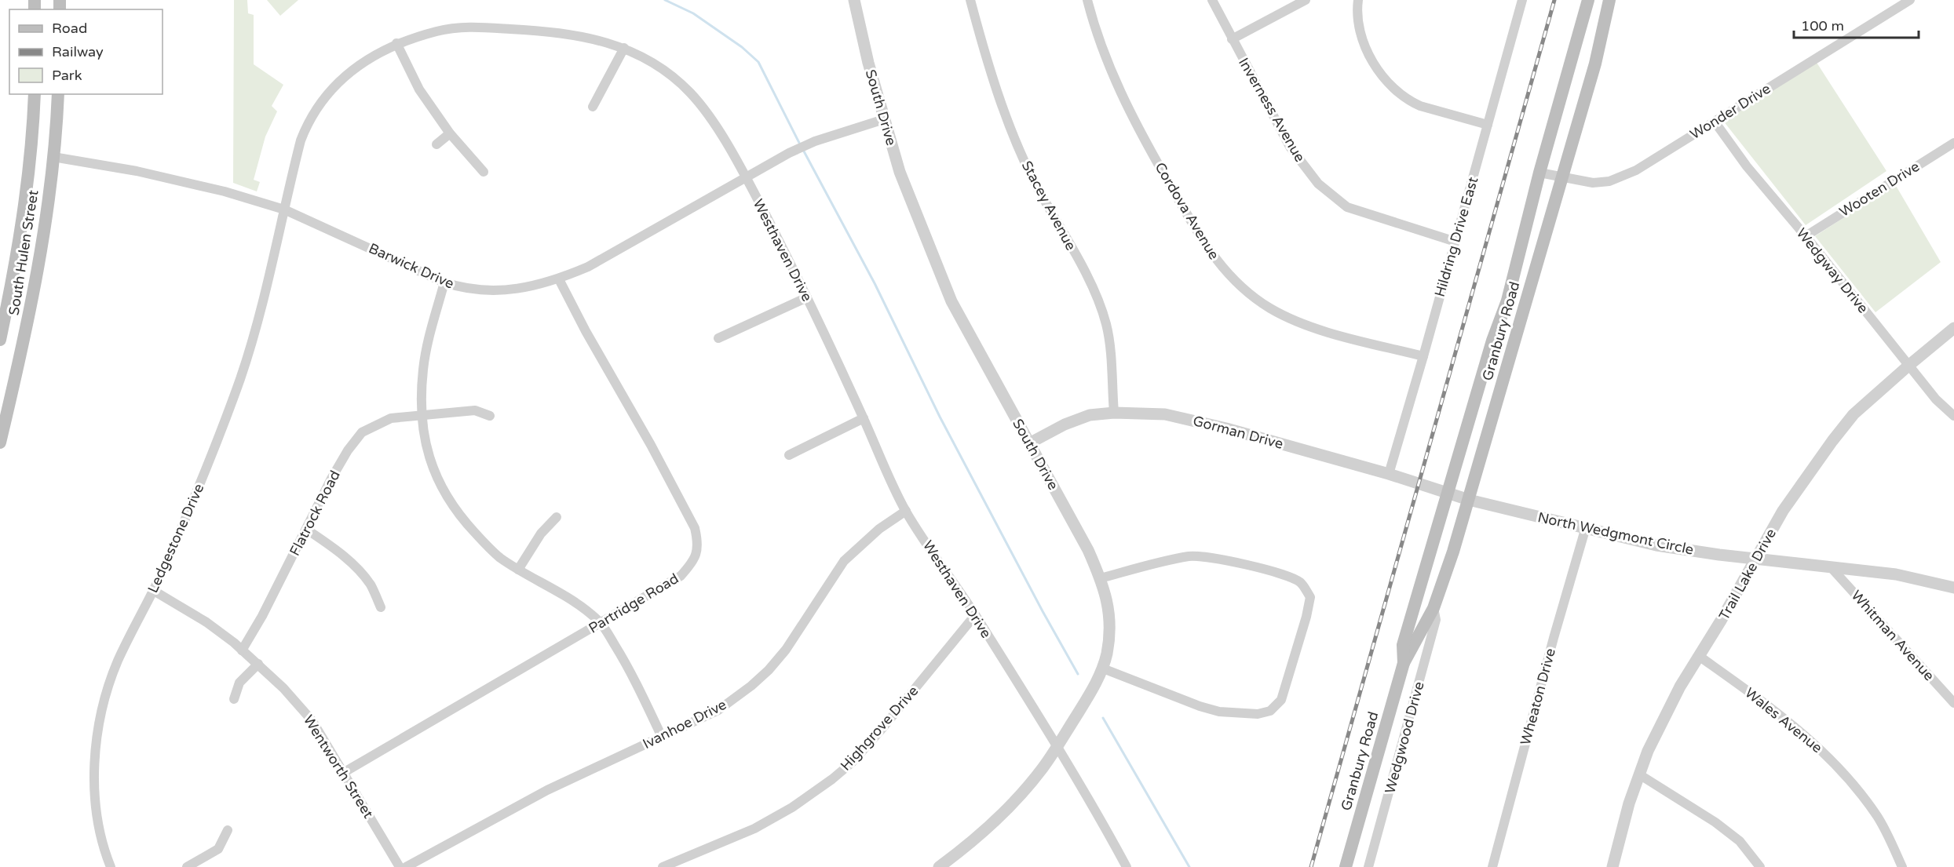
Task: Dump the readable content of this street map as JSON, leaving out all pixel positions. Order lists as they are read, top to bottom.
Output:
{
  "streets": {
    "main road": ["South Hulen Street", "Granbury Road"],
    "street": [
      "South Drive",
      "Inverness Avenue",
      "Wonder Drive",
      "Wooten Drive",
      "Stacey Avenue",
      "Cordova Avenue",
      "Hildring Drive East",
      "Westhaven Drive",
      "Barwick Drive",
      "Wedgway Drive",
      "Gorman Drive",
      "Flatrock Road",
      "North Wedgmont Circle",
      "Ledgestone Drive",
      "Trail Lake Drive",
      "Partridge Road",
      "Whitman Avenue",
      "Wheaton Drive",
      "Wales Avenue",
      "Ivanhoe Drive",
      "Highgrove Drive",
      "Wedgwood Drive",
      "Wentworth Street"
    ]
  },
  "crossings": [
    ["South Drive", "Westhaven Drive"],
    ["South Drive", "Barwick Drive"],
    ["South Drive", "Gorman Drive"],
    ["Inverness Avenue", "Hildring Drive East"],
    ["Wonder Drive", "Wedgway Drive"],
    ["Wonder Drive", "Granbury Road"],
    ["Wooten Drive", "Wedgway Drive"],
    ["Stacey Avenue", "Gorman Drive"],
    ["Cordova Avenue", "Hildring Drive East"],
    ["Hildring Drive East", "Gorman Drive"],
    ["Westhaven Drive", "Barwick Drive"],
    ["Westhaven Drive", "Ledgestone Drive"],
    ["Westhaven Drive", "Ivanhoe Drive"],
    ["Westhaven Drive", "Highgrove Drive"],
    ["South Hulen Street", "Barwick Drive"],
    ["Barwick Drive", "Ledgestone Drive"],
    ["Barwick Drive", "Partridge Road"],
    ["Wedgway Drive", "Trail Lake Drive"],
    ["Granbury Road", "Gorman Drive"],
    ["Granbury Road", "North Wedgmont Circle"],
    ["Granbury Road", "Wedgwood Drive"],
    ["Gorman Drive", "North Wedgmont Circle"],
    ["Flatrock Road", "Wentworth Street"],
    ["North Wedgmont Circle", "Trail Lake Drive"],
    ["North Wedgmont Circle", "Whitman Avenue"],
    ["North Wedgmont Circle", "Wheaton Drive"],
    ["Ledgestone Drive", "Wentworth Street"],
    ["Trail Lake Drive", "Wales Avenue"],
    ["Partridge Road", "Wentworth Street"]
  ],
  "legend": ["Road", "Railway", "Park"],
  "scale_bar": "100 m"
}
